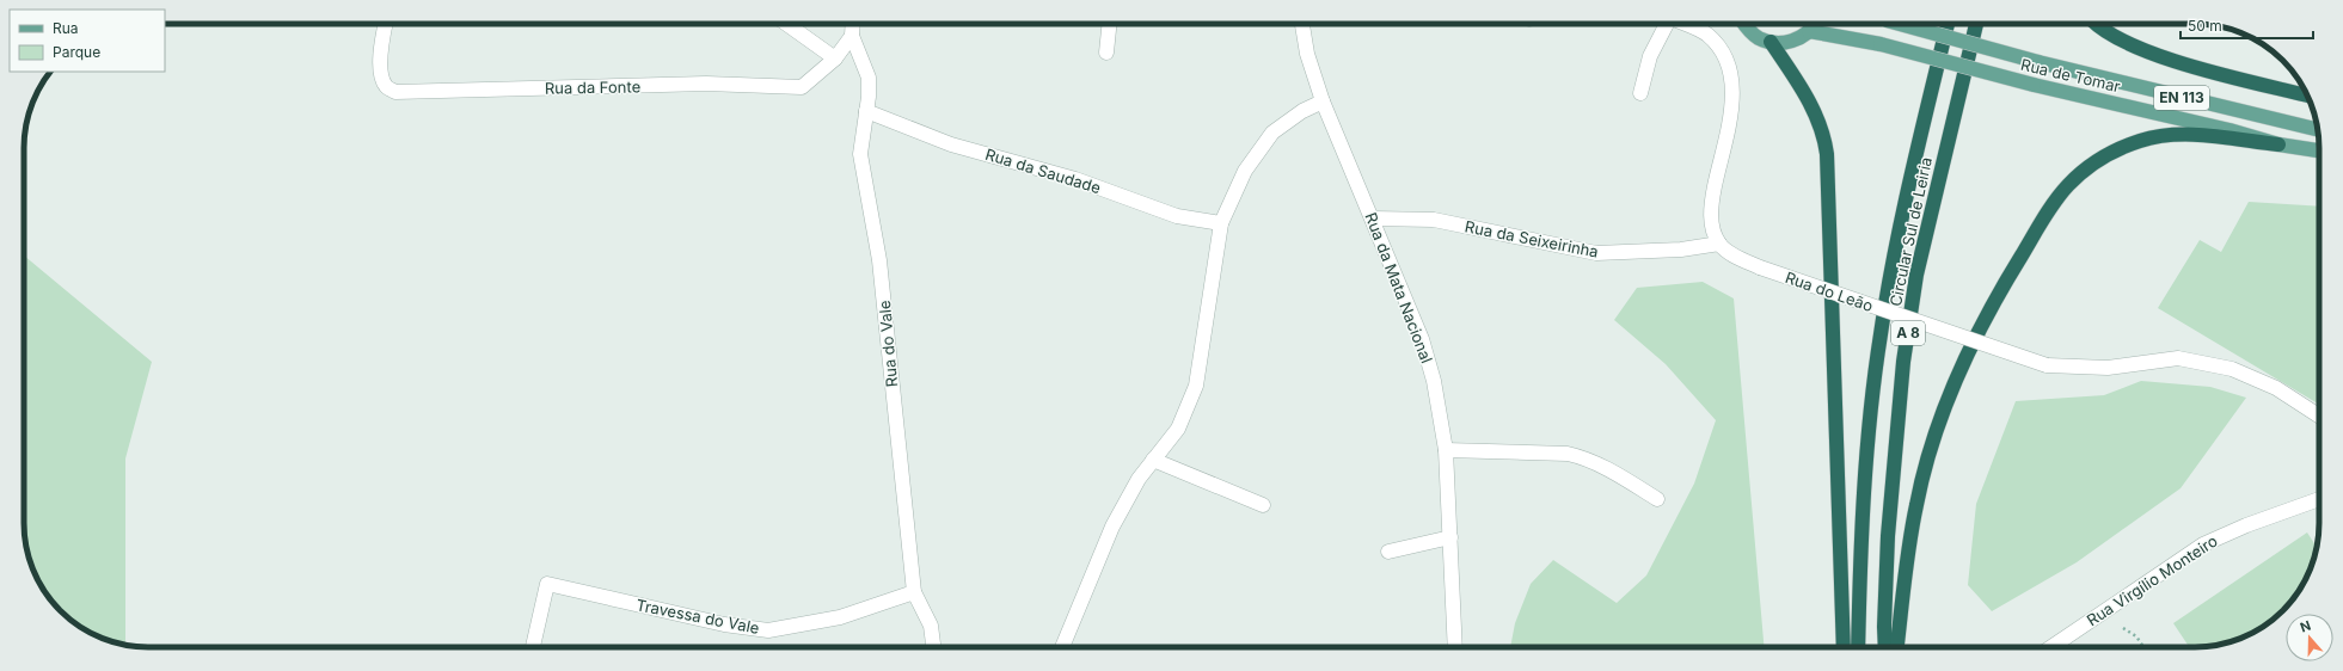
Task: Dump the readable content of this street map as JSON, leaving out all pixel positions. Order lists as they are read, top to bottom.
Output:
{
  "streets": {
    "highway": ["Circular Sul de Leiria", "A 8"],
    "main road": ["Rua de Tomar", "EN 113"],
    "street": [
      "Rua da Fonte",
      "Rua da Saudade",
      "Rua da Seixeirinha",
      "Rua da Mata Nacional",
      "Rua do Leão",
      "Rua do Vale",
      "Rua Virgílio Monteiro",
      "Travessa do Vale"
    ]
  },
  "crossings": [
    ["Rua da Fonte", "Rua do Vale"],
    ["Rua da Saudade", "Rua do Vale"],
    ["Rua da Seixeirinha", "Rua da Mata Nacional"],
    ["Rua da Seixeirinha", "Rua do Leão"],
    ["Rua do Vale", "Travessa do Vale"]
  ],
  "legend": ["Rua", "Parque"],
  "scale_bar": "50 m",
  "north": "top"
}
